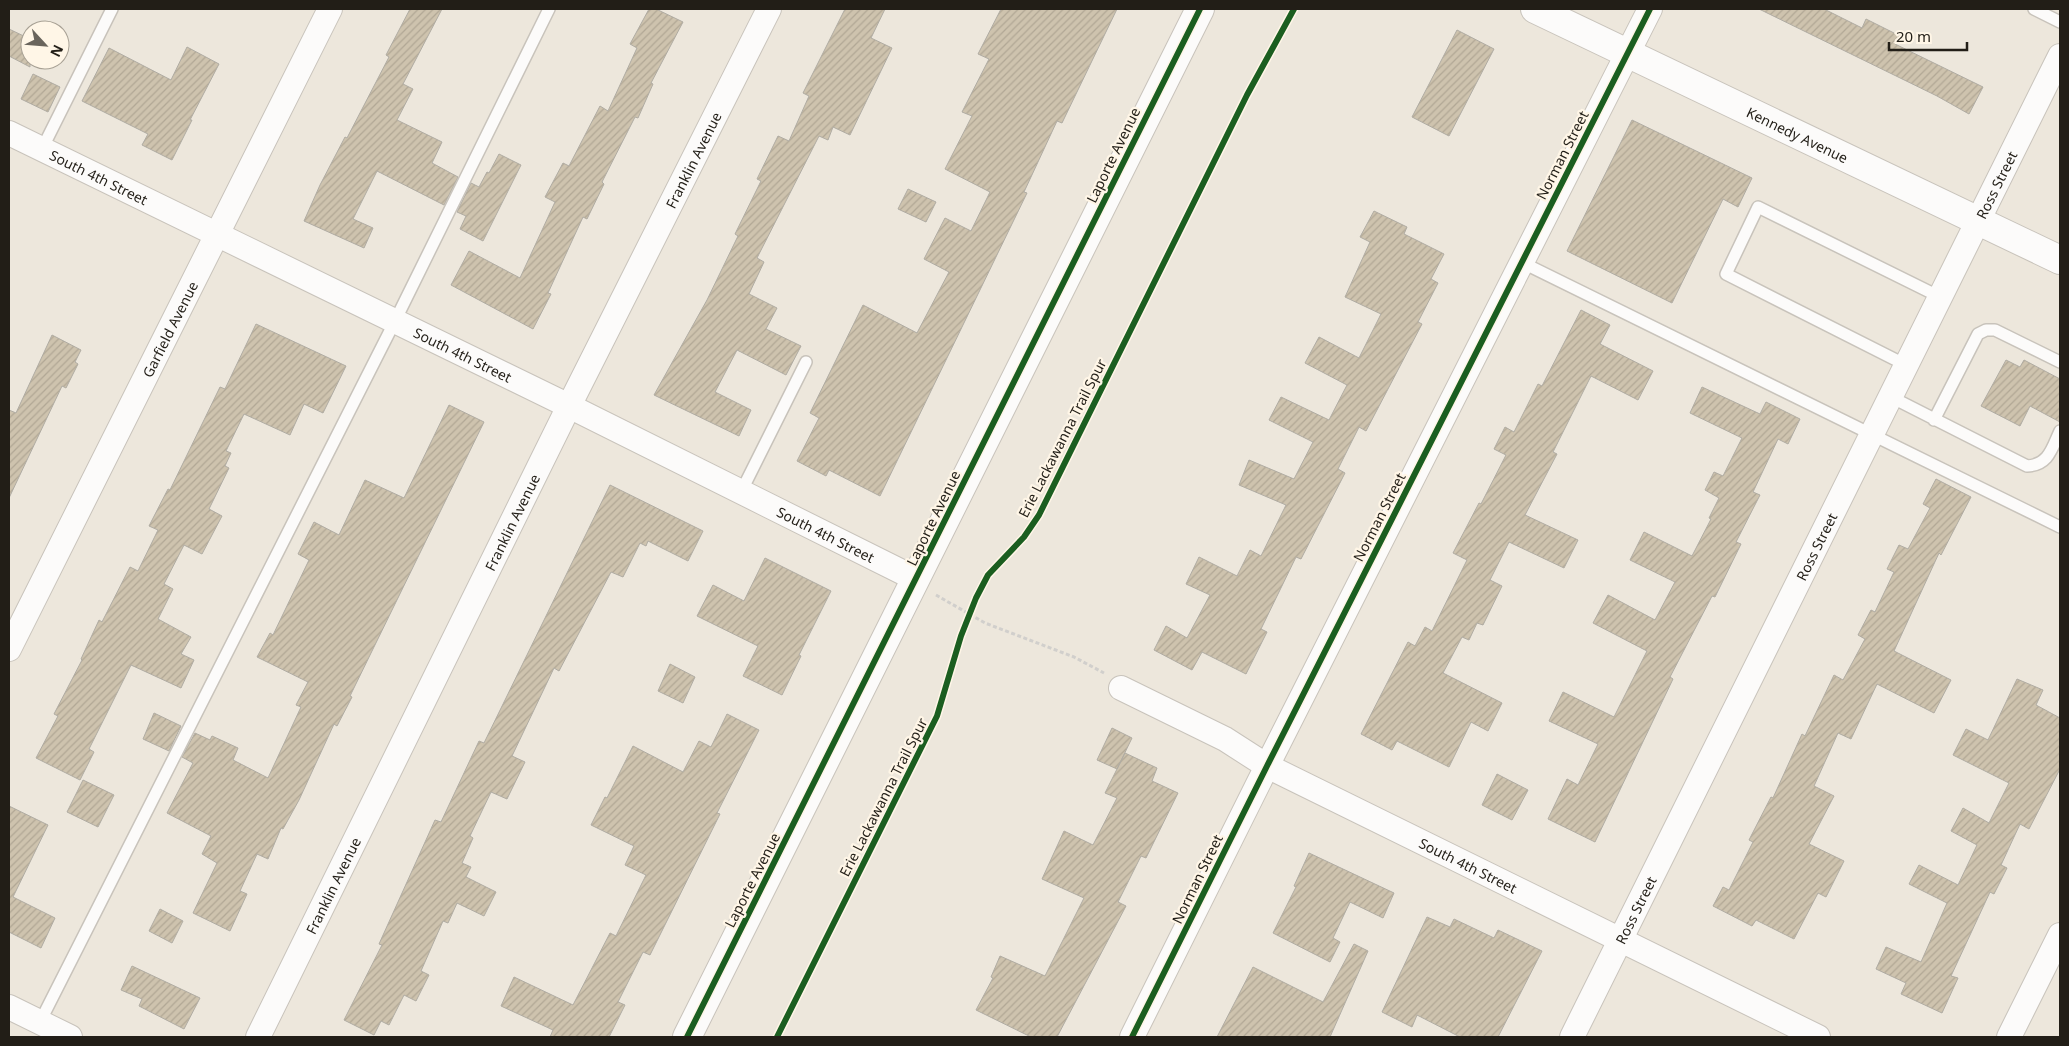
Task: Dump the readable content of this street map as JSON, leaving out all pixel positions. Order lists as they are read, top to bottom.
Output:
{
  "streets": {
    "street": [
      "Kennedy Avenue",
      "Laporte Avenue",
      "Norman Street",
      "Franklin Avenue",
      "South 4th Street",
      "Ross Street",
      "Garfield Avenue"
    ],
    "cycle path": ["Erie Lackawanna Trail Spur"]
  },
  "crossings": [
    ["Kennedy Avenue", "Norman Street"],
    ["Kennedy Avenue", "Ross Street"],
    ["Laporte Avenue", "South 4th Street"],
    ["Norman Street", "South 4th Street"],
    ["Franklin Avenue", "South 4th Street"],
    ["South 4th Street", "Ross Street"],
    ["South 4th Street", "Garfield Avenue"]
  ],
  "scale_bar": "20 m",
  "north": "bottom right"
}
